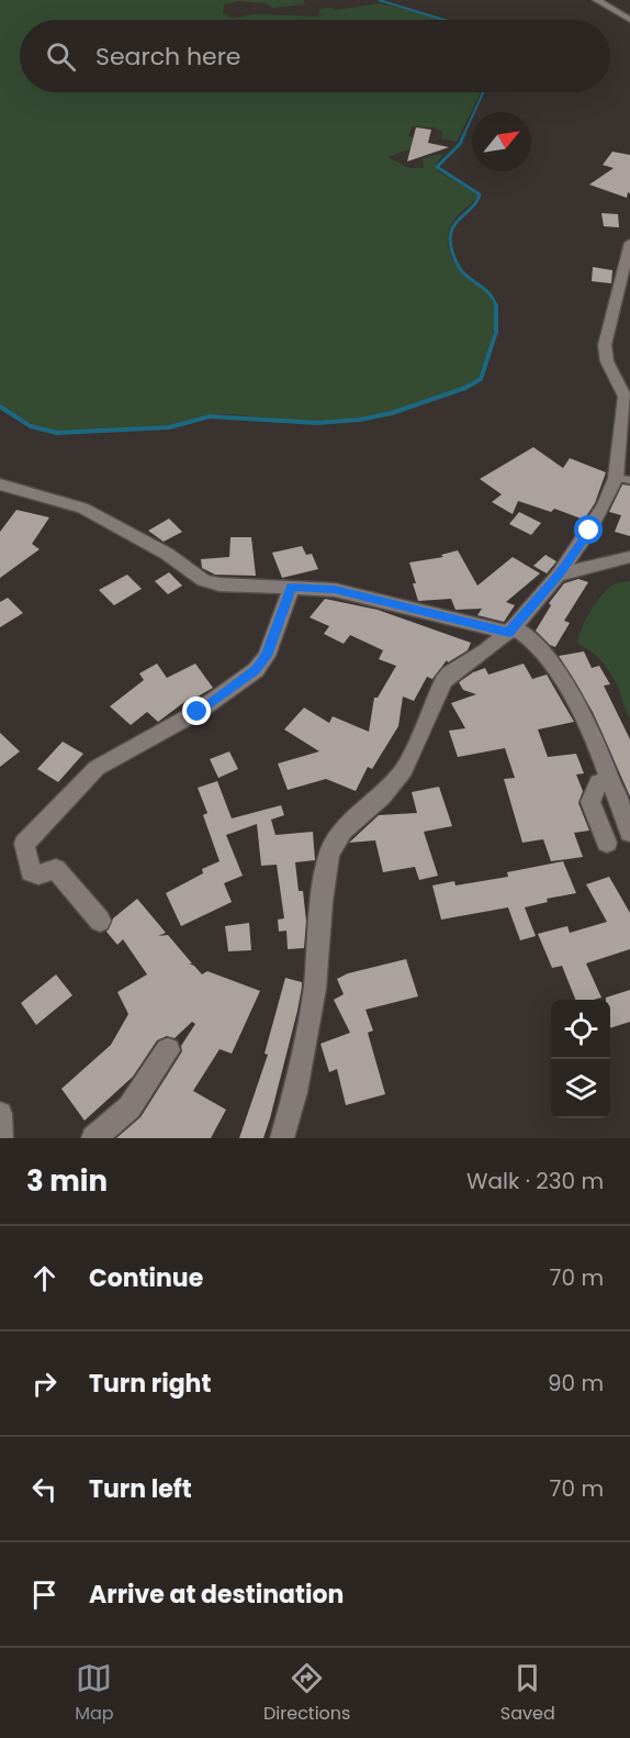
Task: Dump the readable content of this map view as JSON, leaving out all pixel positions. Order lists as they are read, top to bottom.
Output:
{
  "north": "top right",
  "page": {
    "search": "Search here",
    "heading": ["3 min", "Walk · 230 m"],
    "list": [
      ["Continue", "70 m"],
      ["Turn right", "90 m"],
      ["Turn left", "70 m"],
      "Arrive at destination"
    ],
    "nav": ["Map", "Directions", "Saved"]
  }
}
